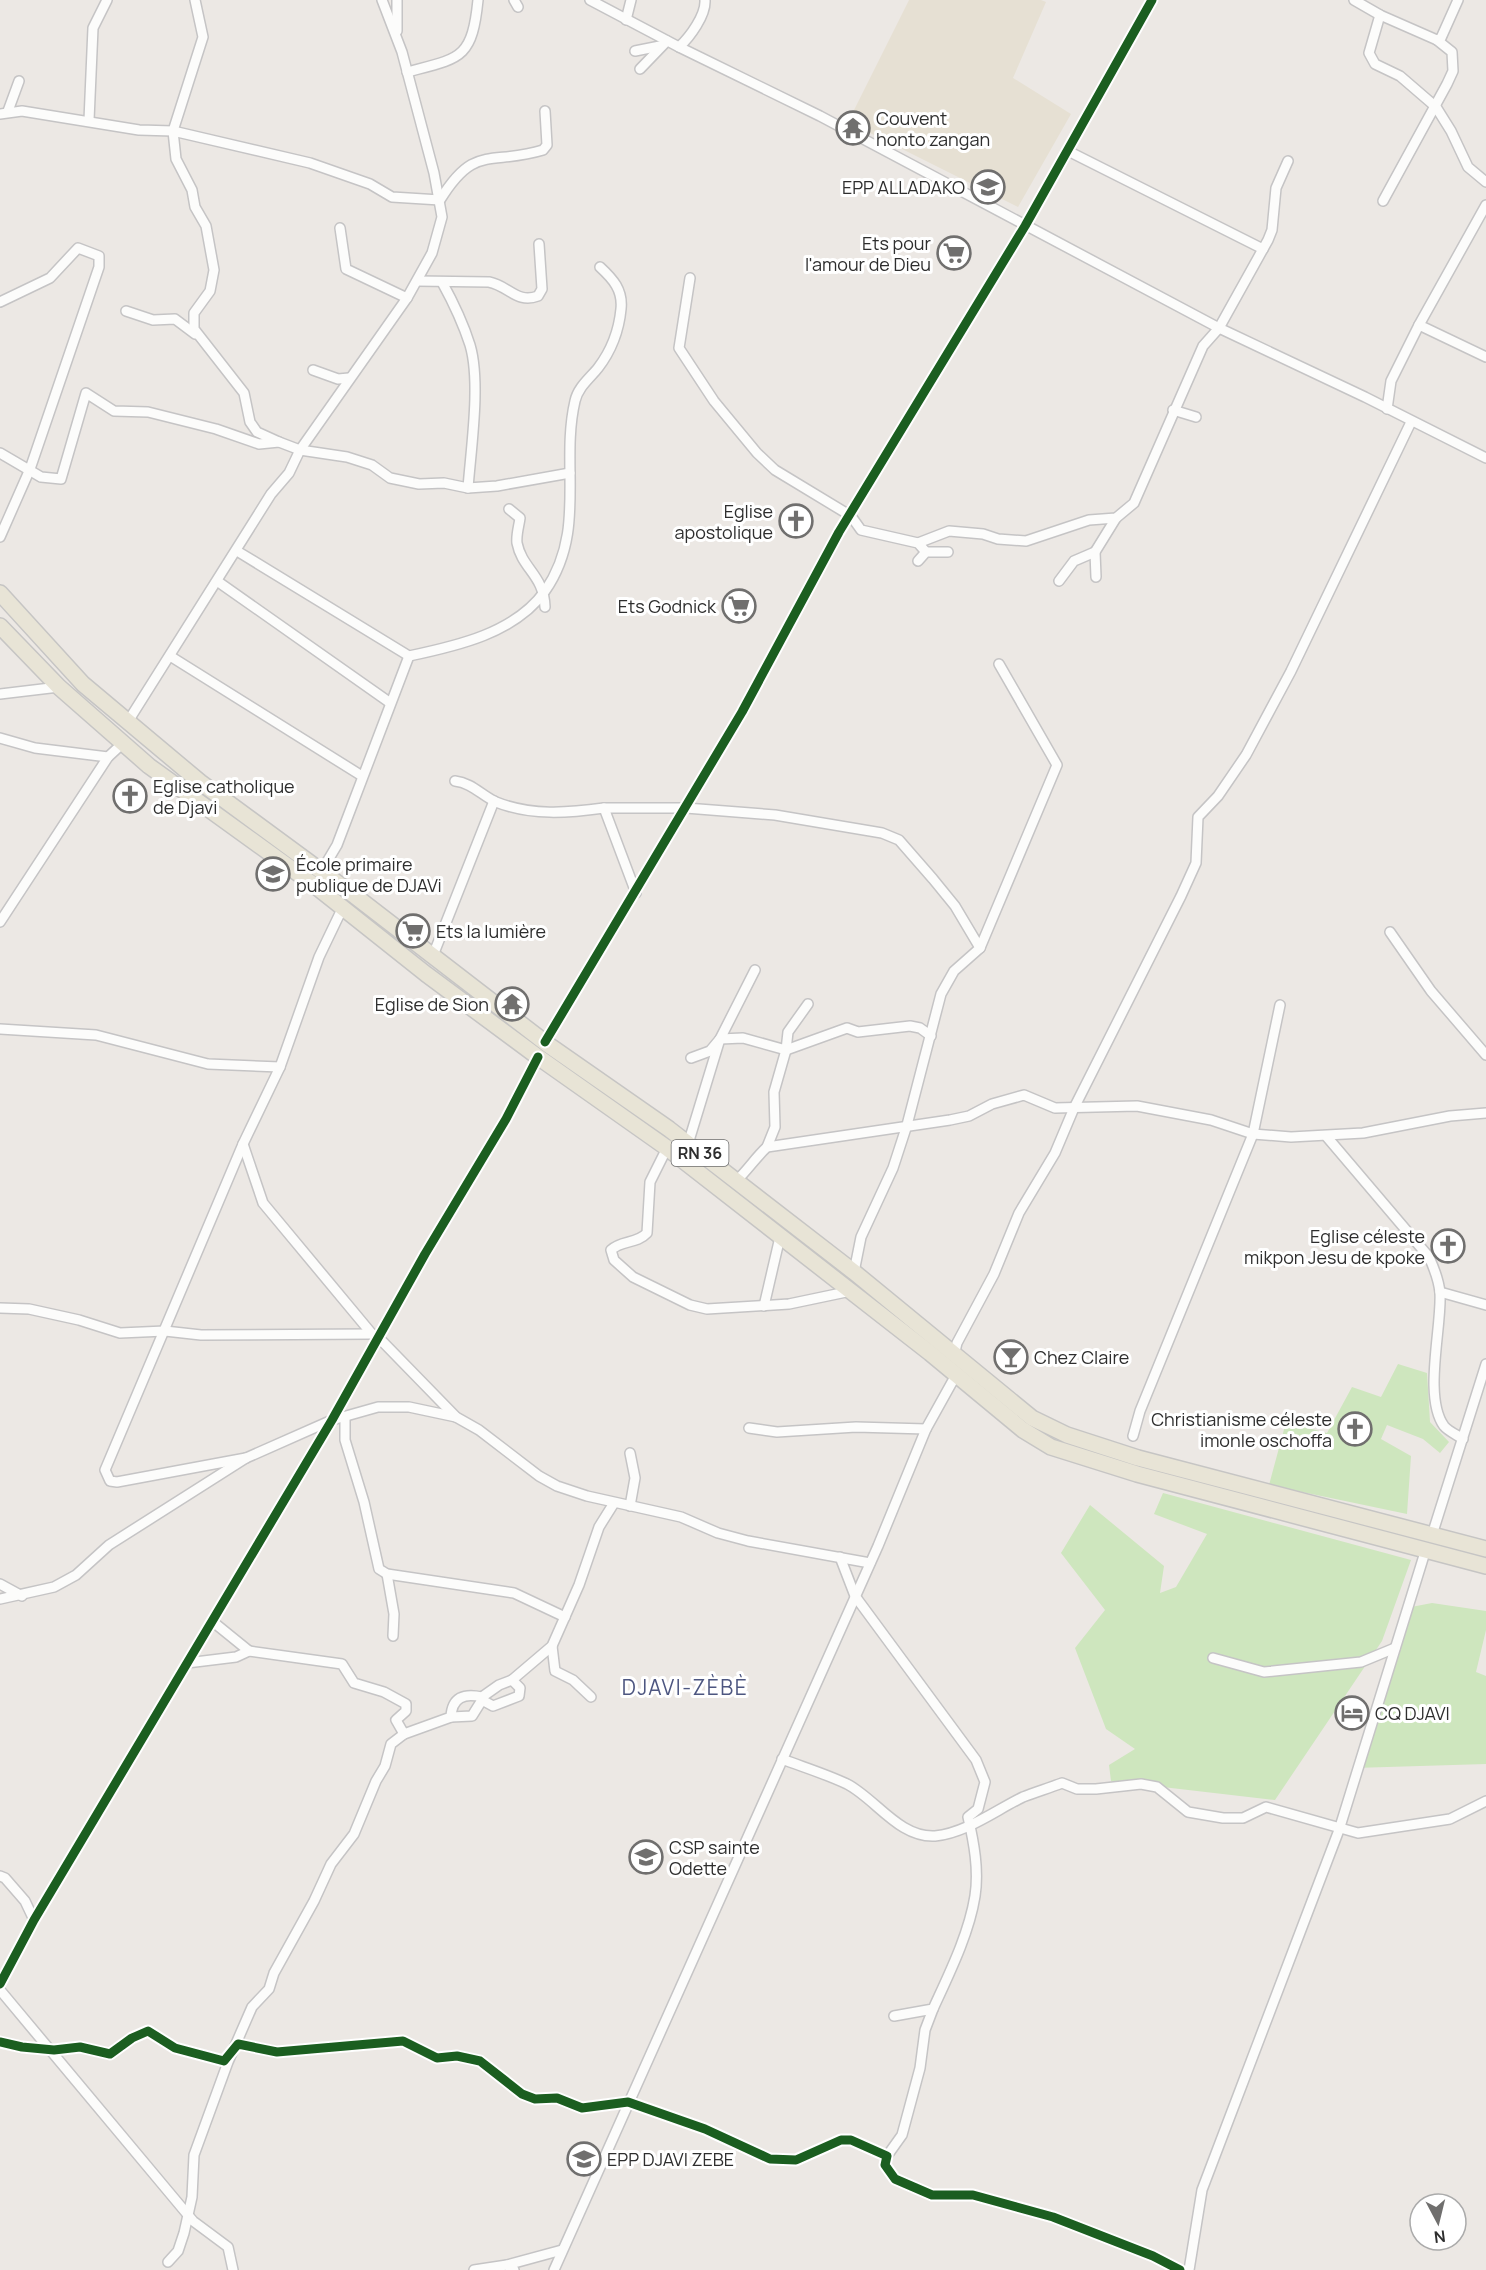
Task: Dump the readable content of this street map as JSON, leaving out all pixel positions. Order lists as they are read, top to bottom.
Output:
{
  "streets": {
    "main road": ["RN 36"]
  },
  "districts": ["DJAVI-ZÈBÈ"],
  "places": {
    "temple": ["Couvent honto zangan", "Eglise de Sion"],
    "school or university": [
      "EPP ALLADAKO",
      "École primaire publique de DJAVi",
      "CSP sainte Odette",
      "EPP DJAVI ZEBE"
    ],
    "supermarket": ["Ets pour l'amour de Dieu", "Ets Godnick", "Ets la lumière"],
    "church": [
      "Eglise apostolique",
      "Eglise catholique de Djavi",
      "Eglise céleste mikpon Jesu de kpoke",
      "Christianisme céleste imonle oschoffa"
    ],
    "bar": ["Chez Claire"],
    "hotel": ["CQ DJAVI"]
  },
  "north": "bottom"
}
